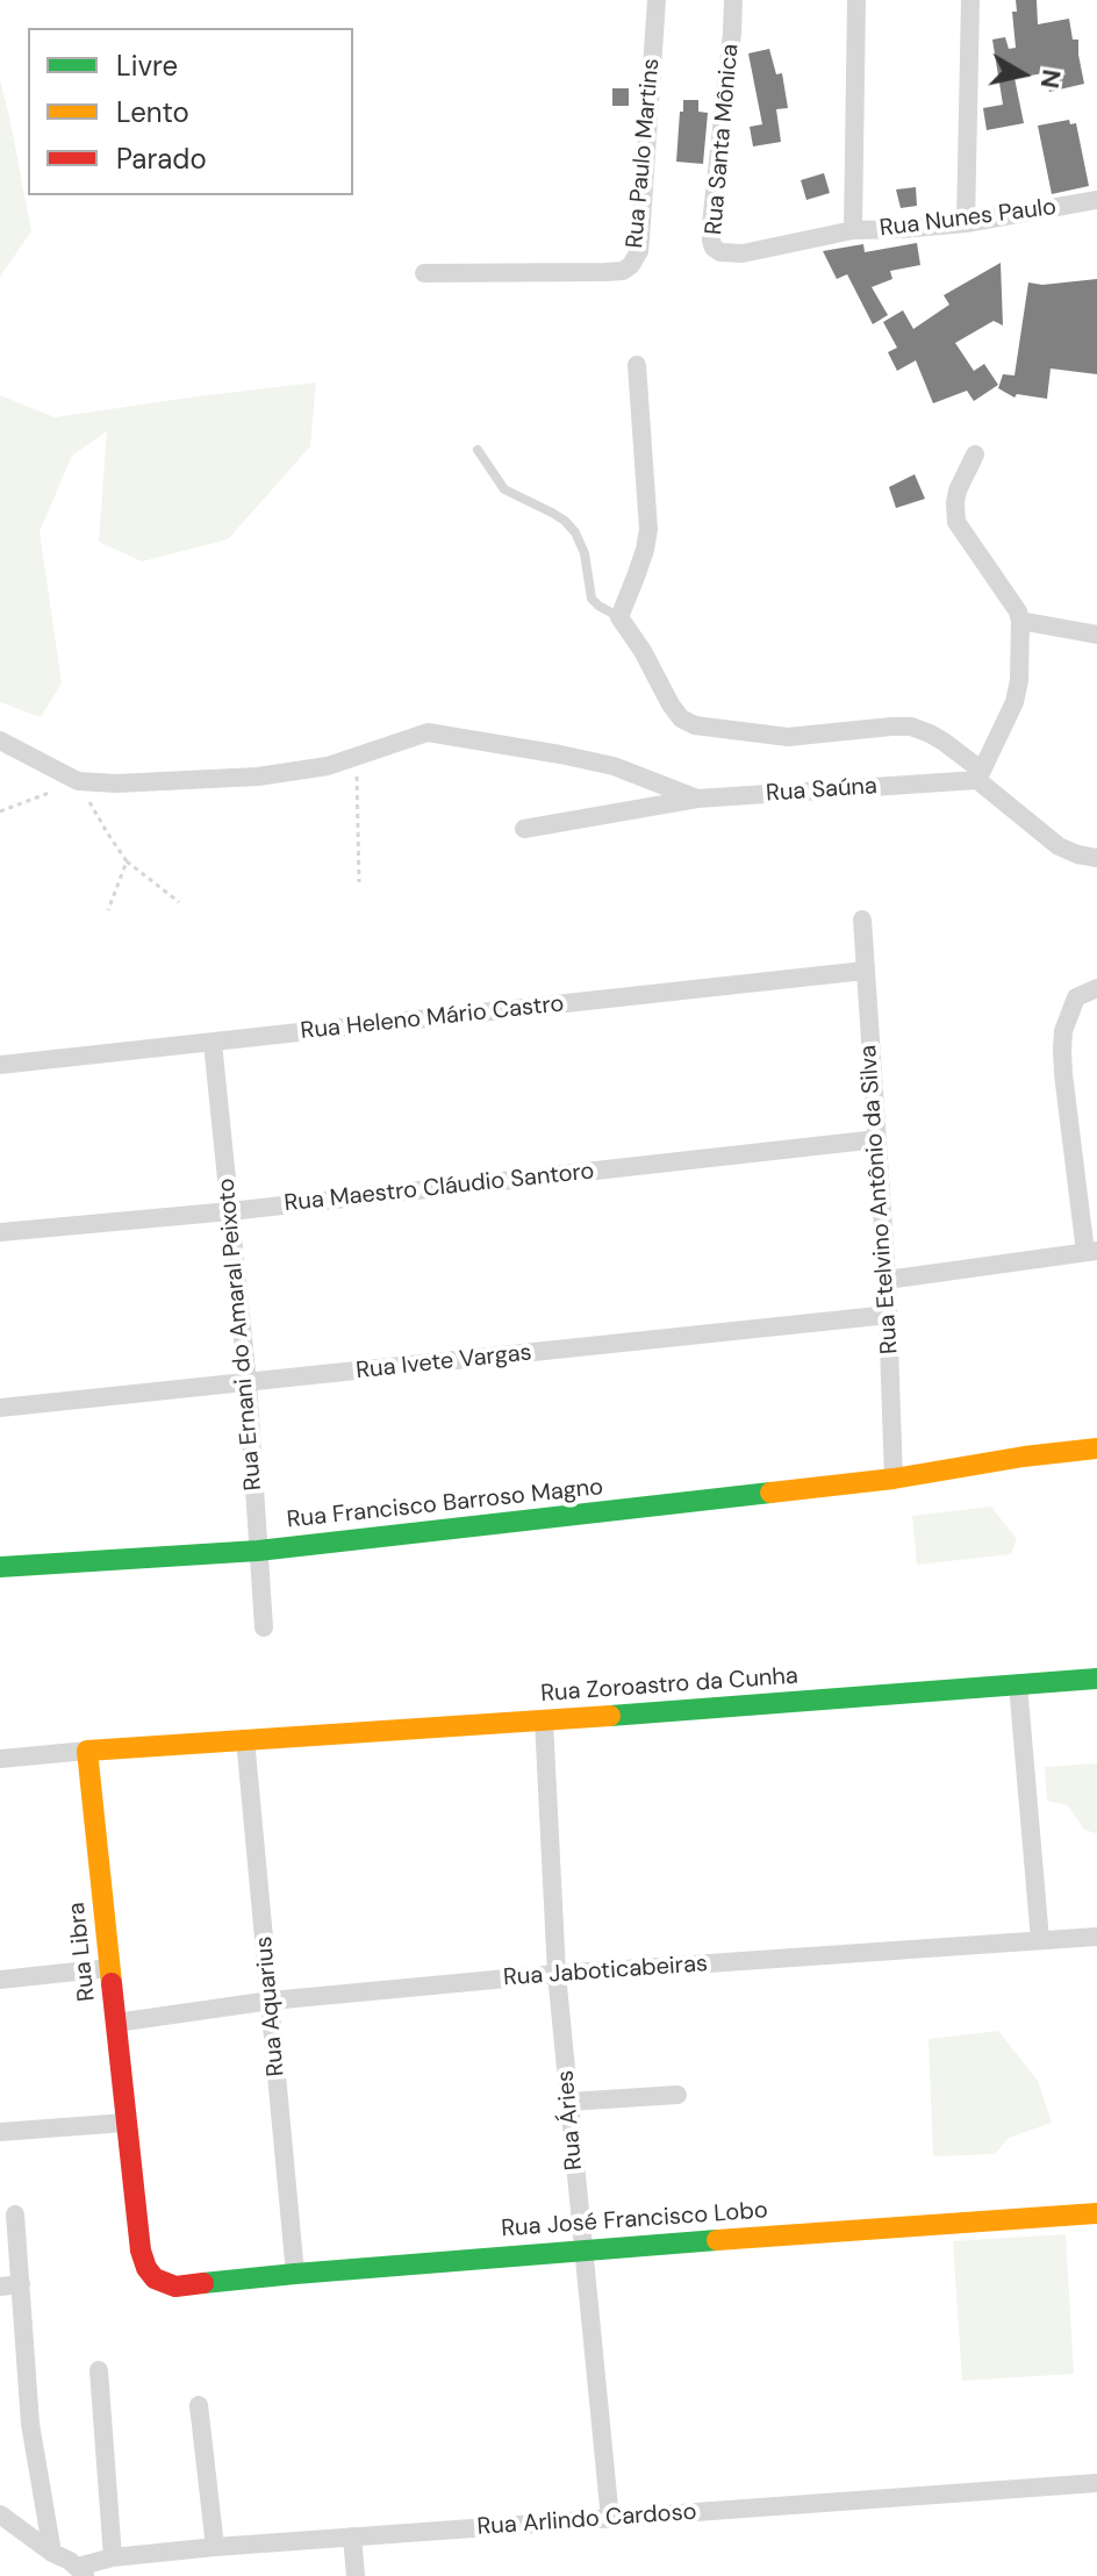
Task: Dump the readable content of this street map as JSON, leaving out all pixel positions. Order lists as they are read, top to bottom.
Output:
{
  "streets": {
    "street": [
      "Rua Santa Mônica",
      "Rua Paulo Martins",
      "Rua Nunes Paulo",
      "Rua Saúna",
      "Rua Heleno Mário Castro",
      "Rua Maestro Cláudio Santoro",
      "Rua Etelvino Antônio da Silva",
      "Rua Ernani do Amaral Peixoto",
      "Rua Ivete Vargas",
      "Rua Francisco Barroso Magno",
      "Rua Zoroastro da Cunha",
      "Rua Libra",
      "Rua Jaboticabeiras",
      "Rua Aquarius",
      "Rua Áries",
      "Rua José Francisco Lobo",
      "Rua Arlindo Cardoso"
    ]
  },
  "crossings": [
    ["Rua Santa Mônica", "Rua Nunes Paulo"],
    ["Rua Heleno Mário Castro", "Rua Etelvino Antônio da Silva"],
    ["Rua Heleno Mário Castro", "Rua Ernani do Amaral Peixoto"],
    ["Rua Maestro Cláudio Santoro", "Rua Etelvino Antônio da Silva"],
    ["Rua Maestro Cláudio Santoro", "Rua Ernani do Amaral Peixoto"],
    ["Rua Etelvino Antônio da Silva", "Rua Ivete Vargas"],
    ["Rua Etelvino Antônio da Silva", "Rua Francisco Barroso Magno"],
    ["Rua Ernani do Amaral Peixoto", "Rua Ivete Vargas"],
    ["Rua Ernani do Amaral Peixoto", "Rua Francisco Barroso Magno"],
    ["Rua Zoroastro da Cunha", "Rua Aquarius"],
    ["Rua Zoroastro da Cunha", "Rua Áries"],
    ["Rua Libra", "Rua Jaboticabeiras"],
    ["Rua Libra", "Rua José Francisco Lobo"],
    ["Rua Jaboticabeiras", "Rua Aquarius"],
    ["Rua Jaboticabeiras", "Rua Áries"],
    ["Rua Aquarius", "Rua José Francisco Lobo"],
    ["Rua Áries", "Rua José Francisco Lobo"],
    ["Rua Áries", "Rua Arlindo Cardoso"]
  ],
  "legend": ["Livre", "Lento", "Parado"],
  "north": "right"
}
